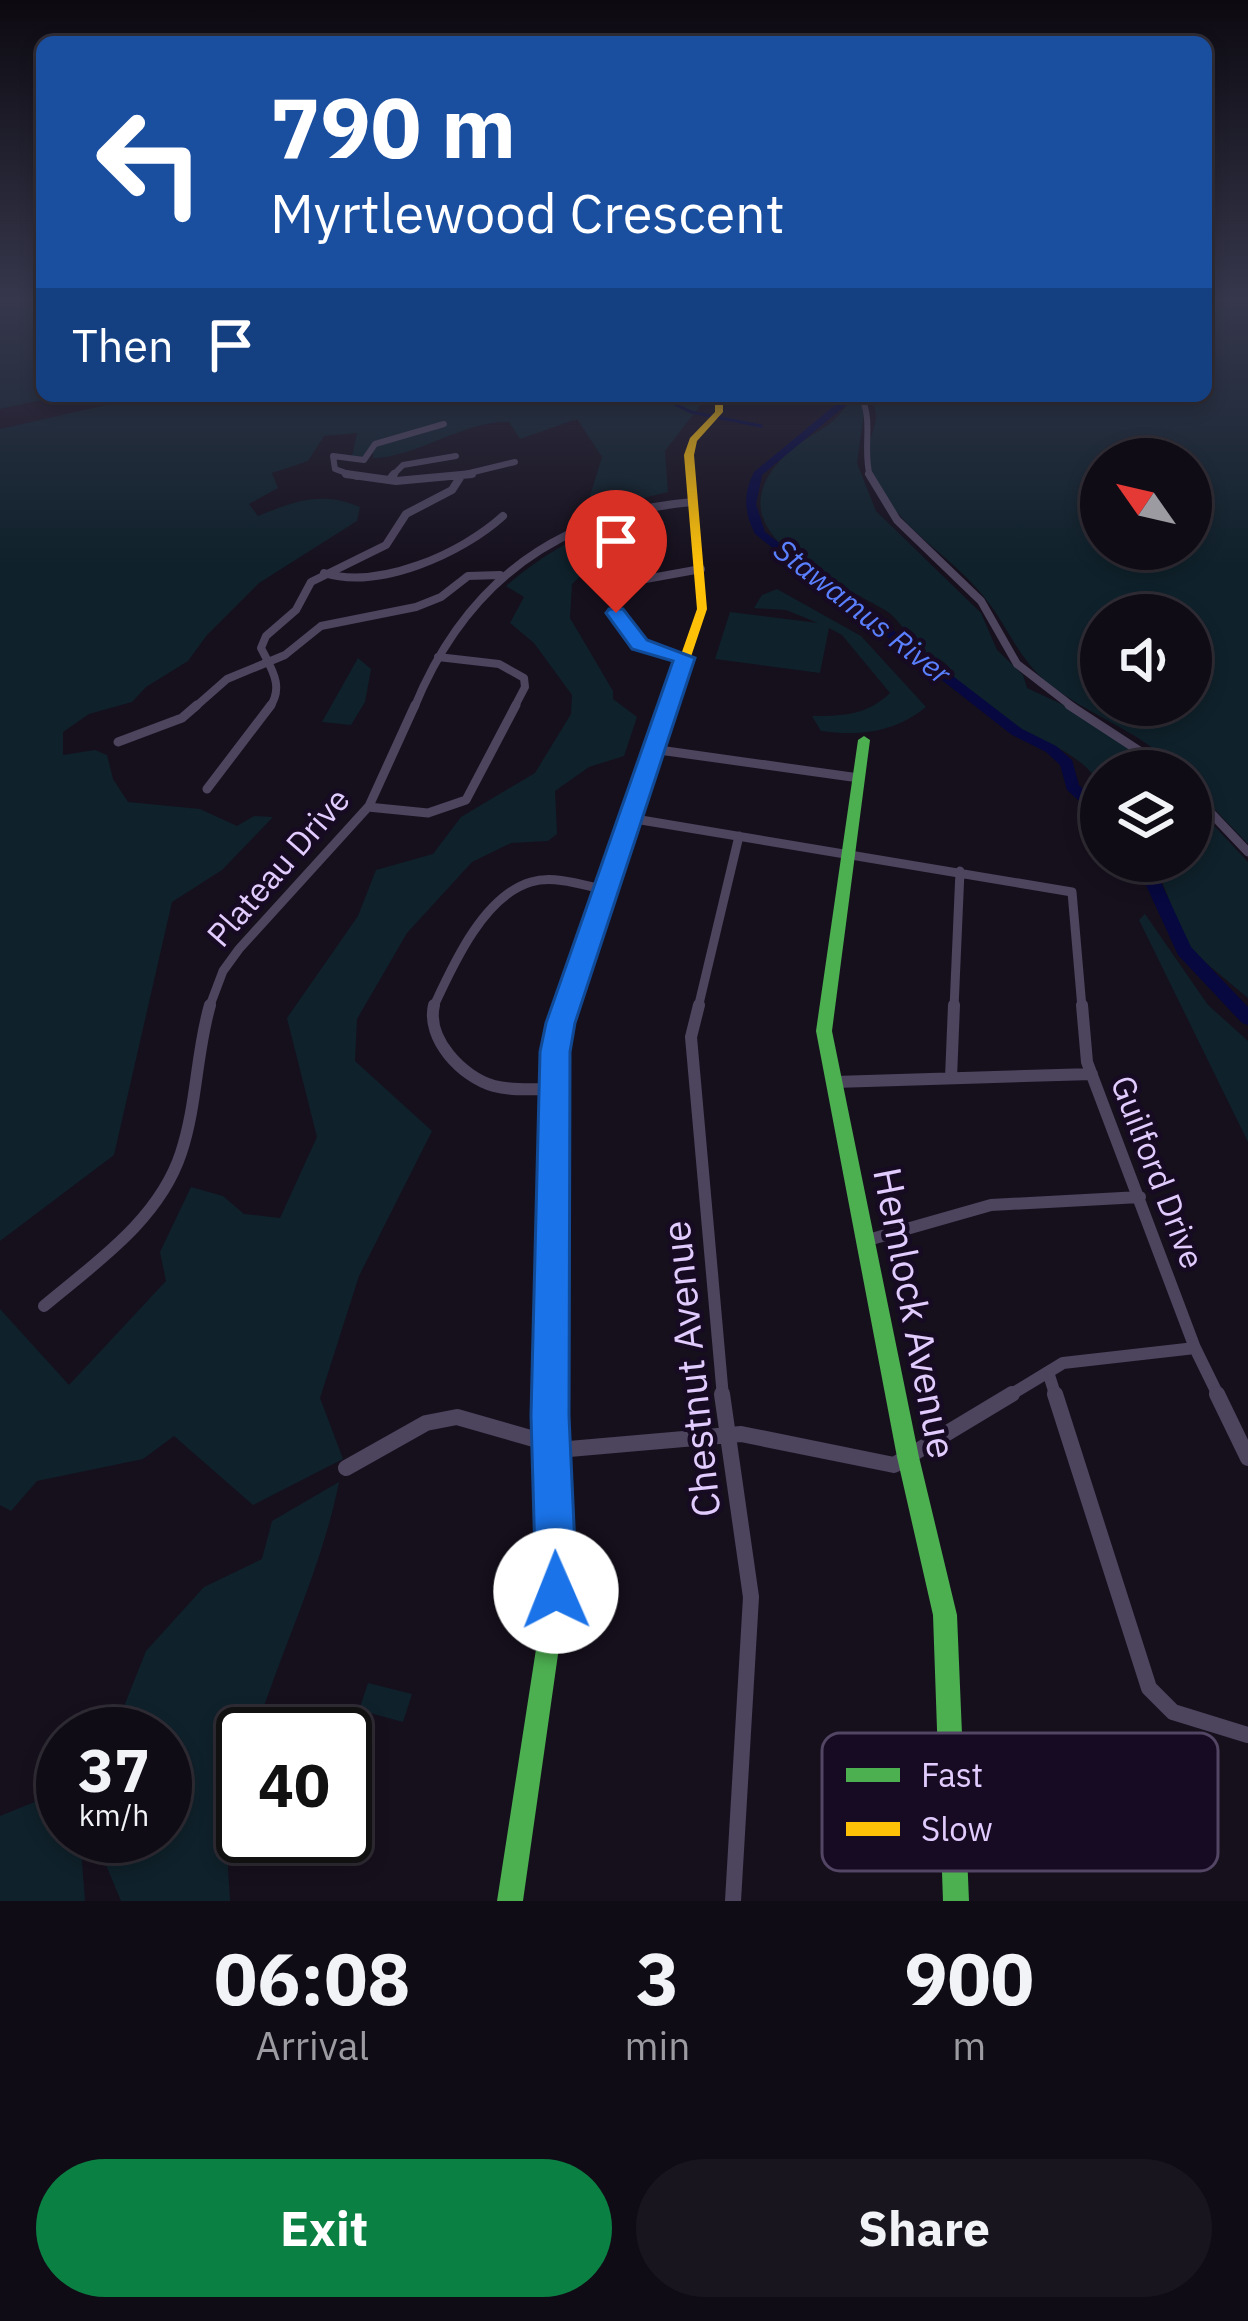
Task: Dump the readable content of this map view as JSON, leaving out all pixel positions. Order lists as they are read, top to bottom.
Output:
{
  "streets": {
    "street": [
      "Plateau Drive",
      "Guilford Drive",
      "Hemlock Avenue",
      "Chestnut Avenue"
    ]
  },
  "water": ["Stawamus River"],
  "legend": ["Fast", "Slow"],
  "north": "top left",
  "page": {
    "turn": ["790 m", "Myrtlewood Crescent"],
    "then": "Then",
    "speed": "37 km/h",
    "limit": "40",
    "eta": [
      "06:08",
      "Arrival",
      "3",
      "min",
      "900",
      "m"
    ],
    "buttons": ["Exit", "Share"]
  }
}
